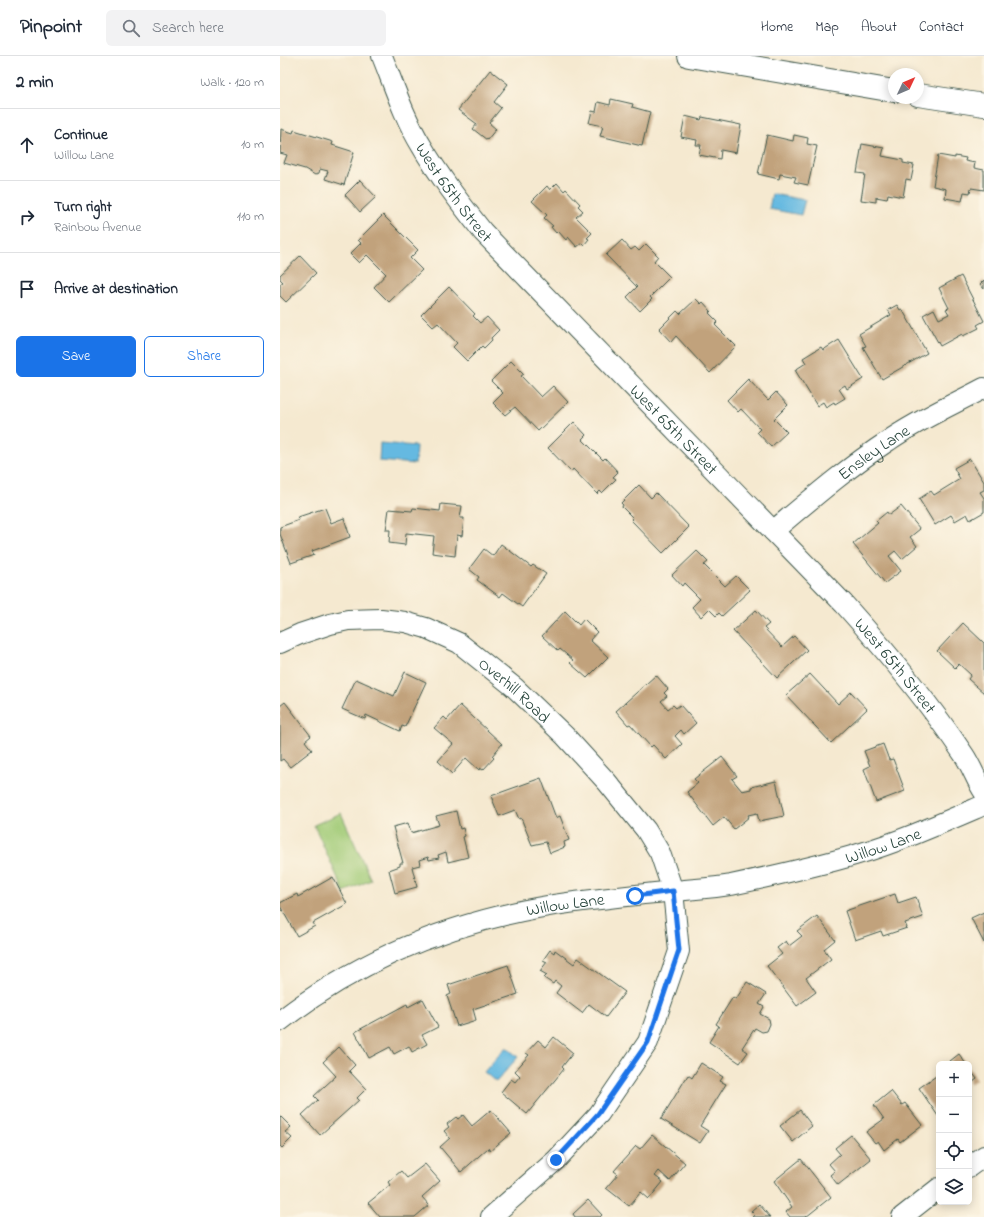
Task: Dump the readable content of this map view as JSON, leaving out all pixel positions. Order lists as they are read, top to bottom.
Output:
{
  "streets": {
    "street": [
      "West 65th Street",
      "Ensley Lane",
      "Overhill Road",
      "Willow Lane"
    ]
  },
  "crossings": [
    ["West 65th Street", "Ensley Lane"],
    ["Overhill Road", "Willow Lane"]
  ],
  "north": "top right",
  "page": {
    "header": "Pinpoint",
    "search": "Search here",
    "nav": [
      "Home",
      "Map",
      "About",
      "Contact"
    ],
    "heading": ["2 min", "Walk · 120 m"],
    "list": [
      ["Continue", "Willow Lane", "10 m"],
      ["Turn right", "Rainbow Avenue", "110 m"],
      "Arrive at destination"
    ],
    "buttons": ["Save", "Share"],
    "map_buttons": ["+", "−"]
  }
}
